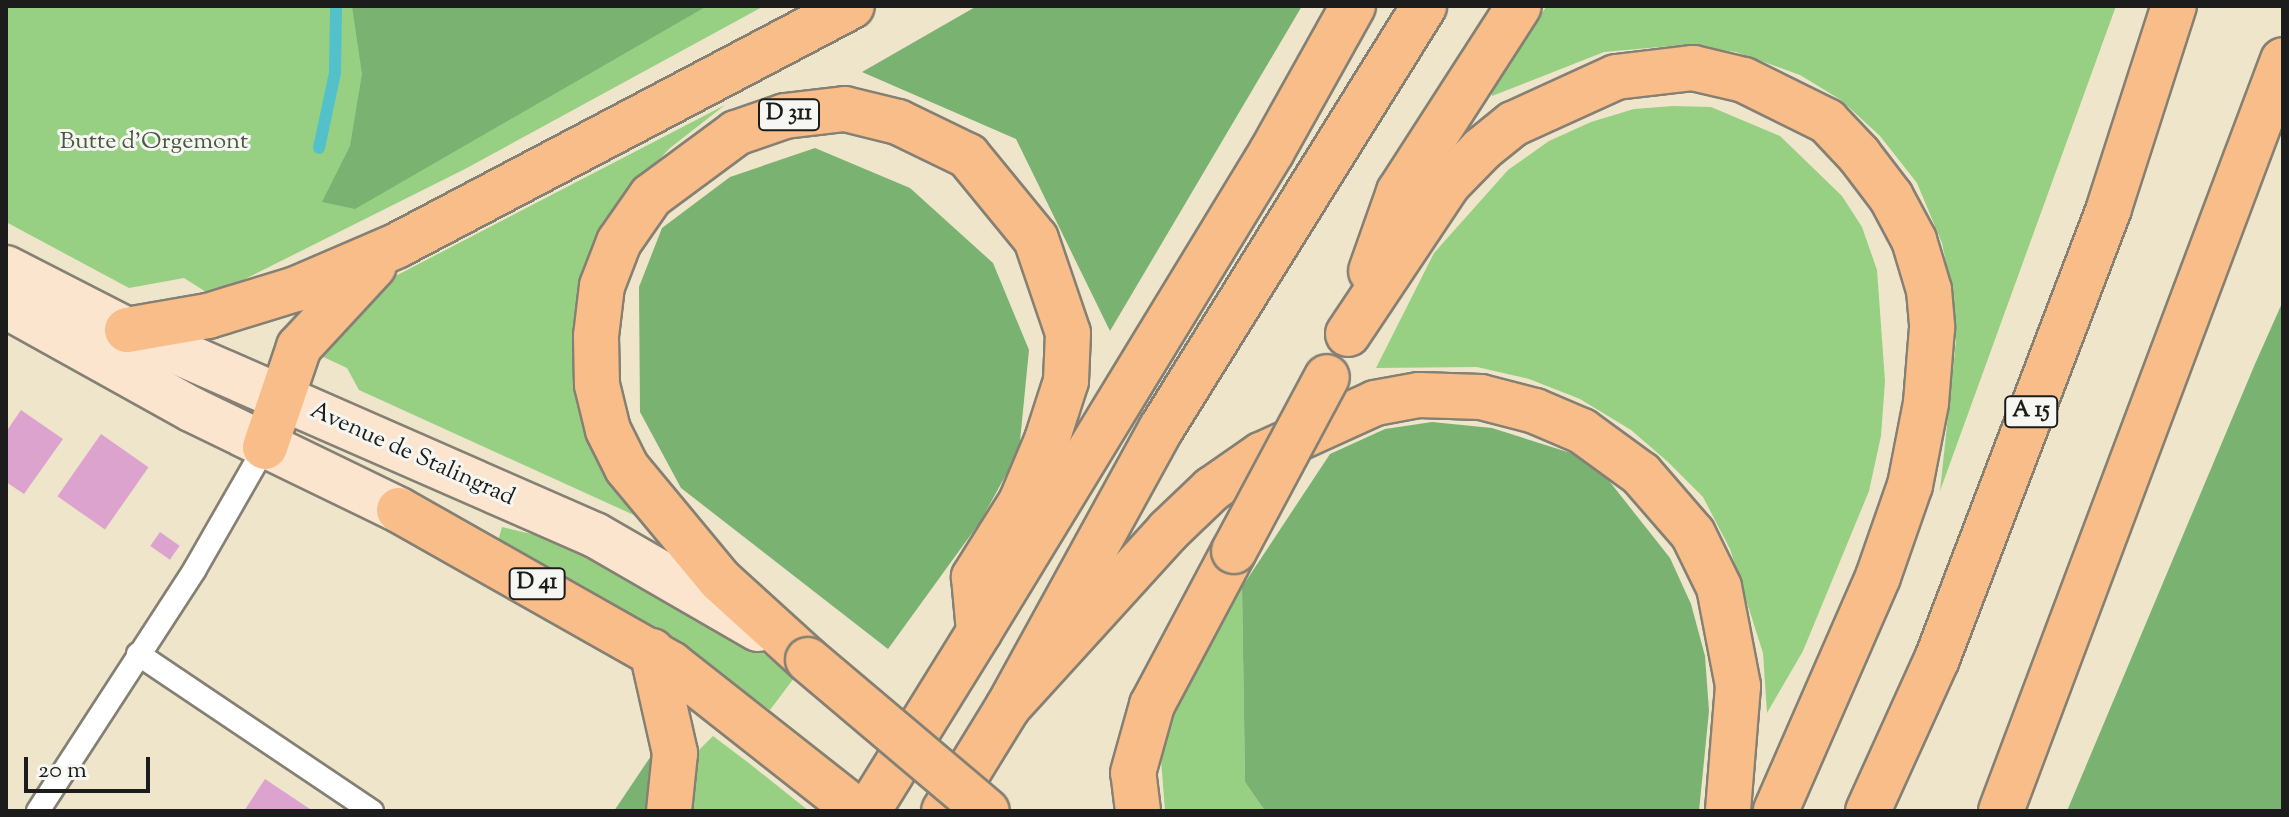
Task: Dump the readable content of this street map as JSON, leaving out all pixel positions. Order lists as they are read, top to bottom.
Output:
{
  "streets": {
    "main road": [
      "D 311",
      "A 15",
      "Avenue de Stalingrad",
      "D 41"
    ]
  },
  "crossings": [
    ["D 311", "Avenue de Stalingrad"]
  ],
  "parks": ["Butte d'Orgemont"],
  "scale_bar": "20 m"
}
